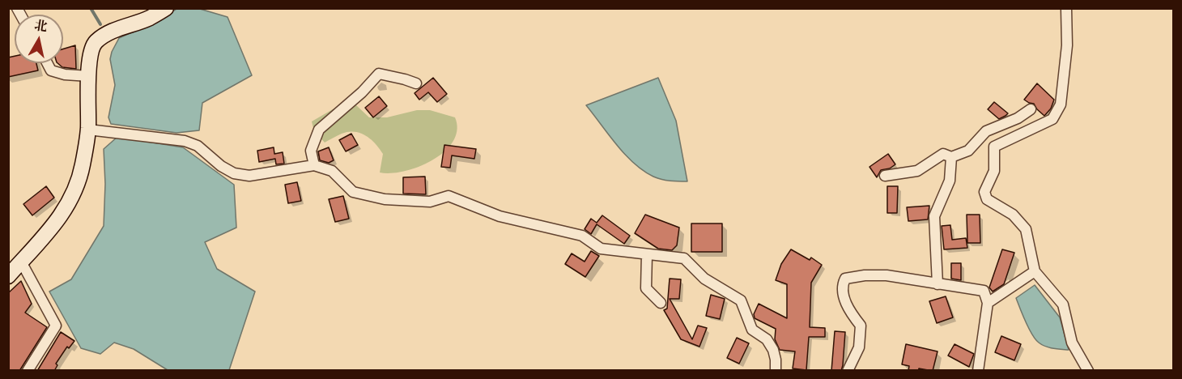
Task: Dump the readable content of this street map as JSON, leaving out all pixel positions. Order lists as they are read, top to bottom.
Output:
{
  "north": "top"
}
